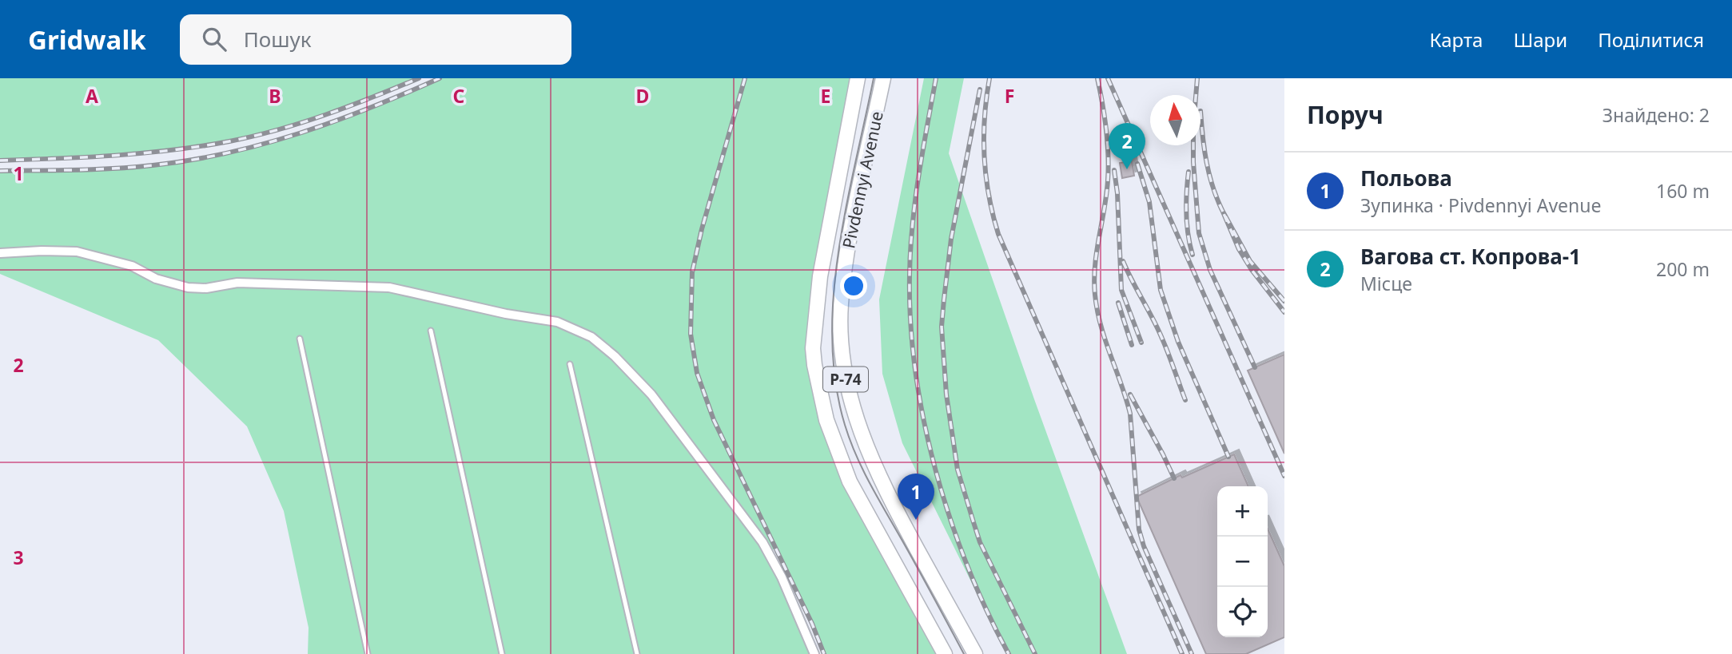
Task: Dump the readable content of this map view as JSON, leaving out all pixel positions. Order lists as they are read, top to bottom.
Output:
{
  "streets": {
    "main road": ["Pivdennyi Avenue", "Р-74"]
  },
  "north": "top",
  "page": {
    "header": "Gridwalk",
    "search": "Пошук",
    "nav": ["Карта", "Шари", "Поділитися"],
    "heading": ["Поруч", "Знайдено: 2"],
    "pins": ["2", "1"],
    "list": [
      {
        "mark": "1",
        "name": "Польова",
        "note": "Зупинка · Pivdennyi Avenue",
        "value": "160 m"
      },
      {
        "mark": "2",
        "name": "Вагова ст. Копрова-1",
        "note": "Місце",
        "value": "200 m"
      }
    ],
    "map_buttons": ["+", "−"]
  },
  "grid": {
    "columns": [
      "A",
      "B",
      "C",
      "D",
      "E",
      "F"
    ],
    "rows": ["1", "2", "3"]
  }
}
